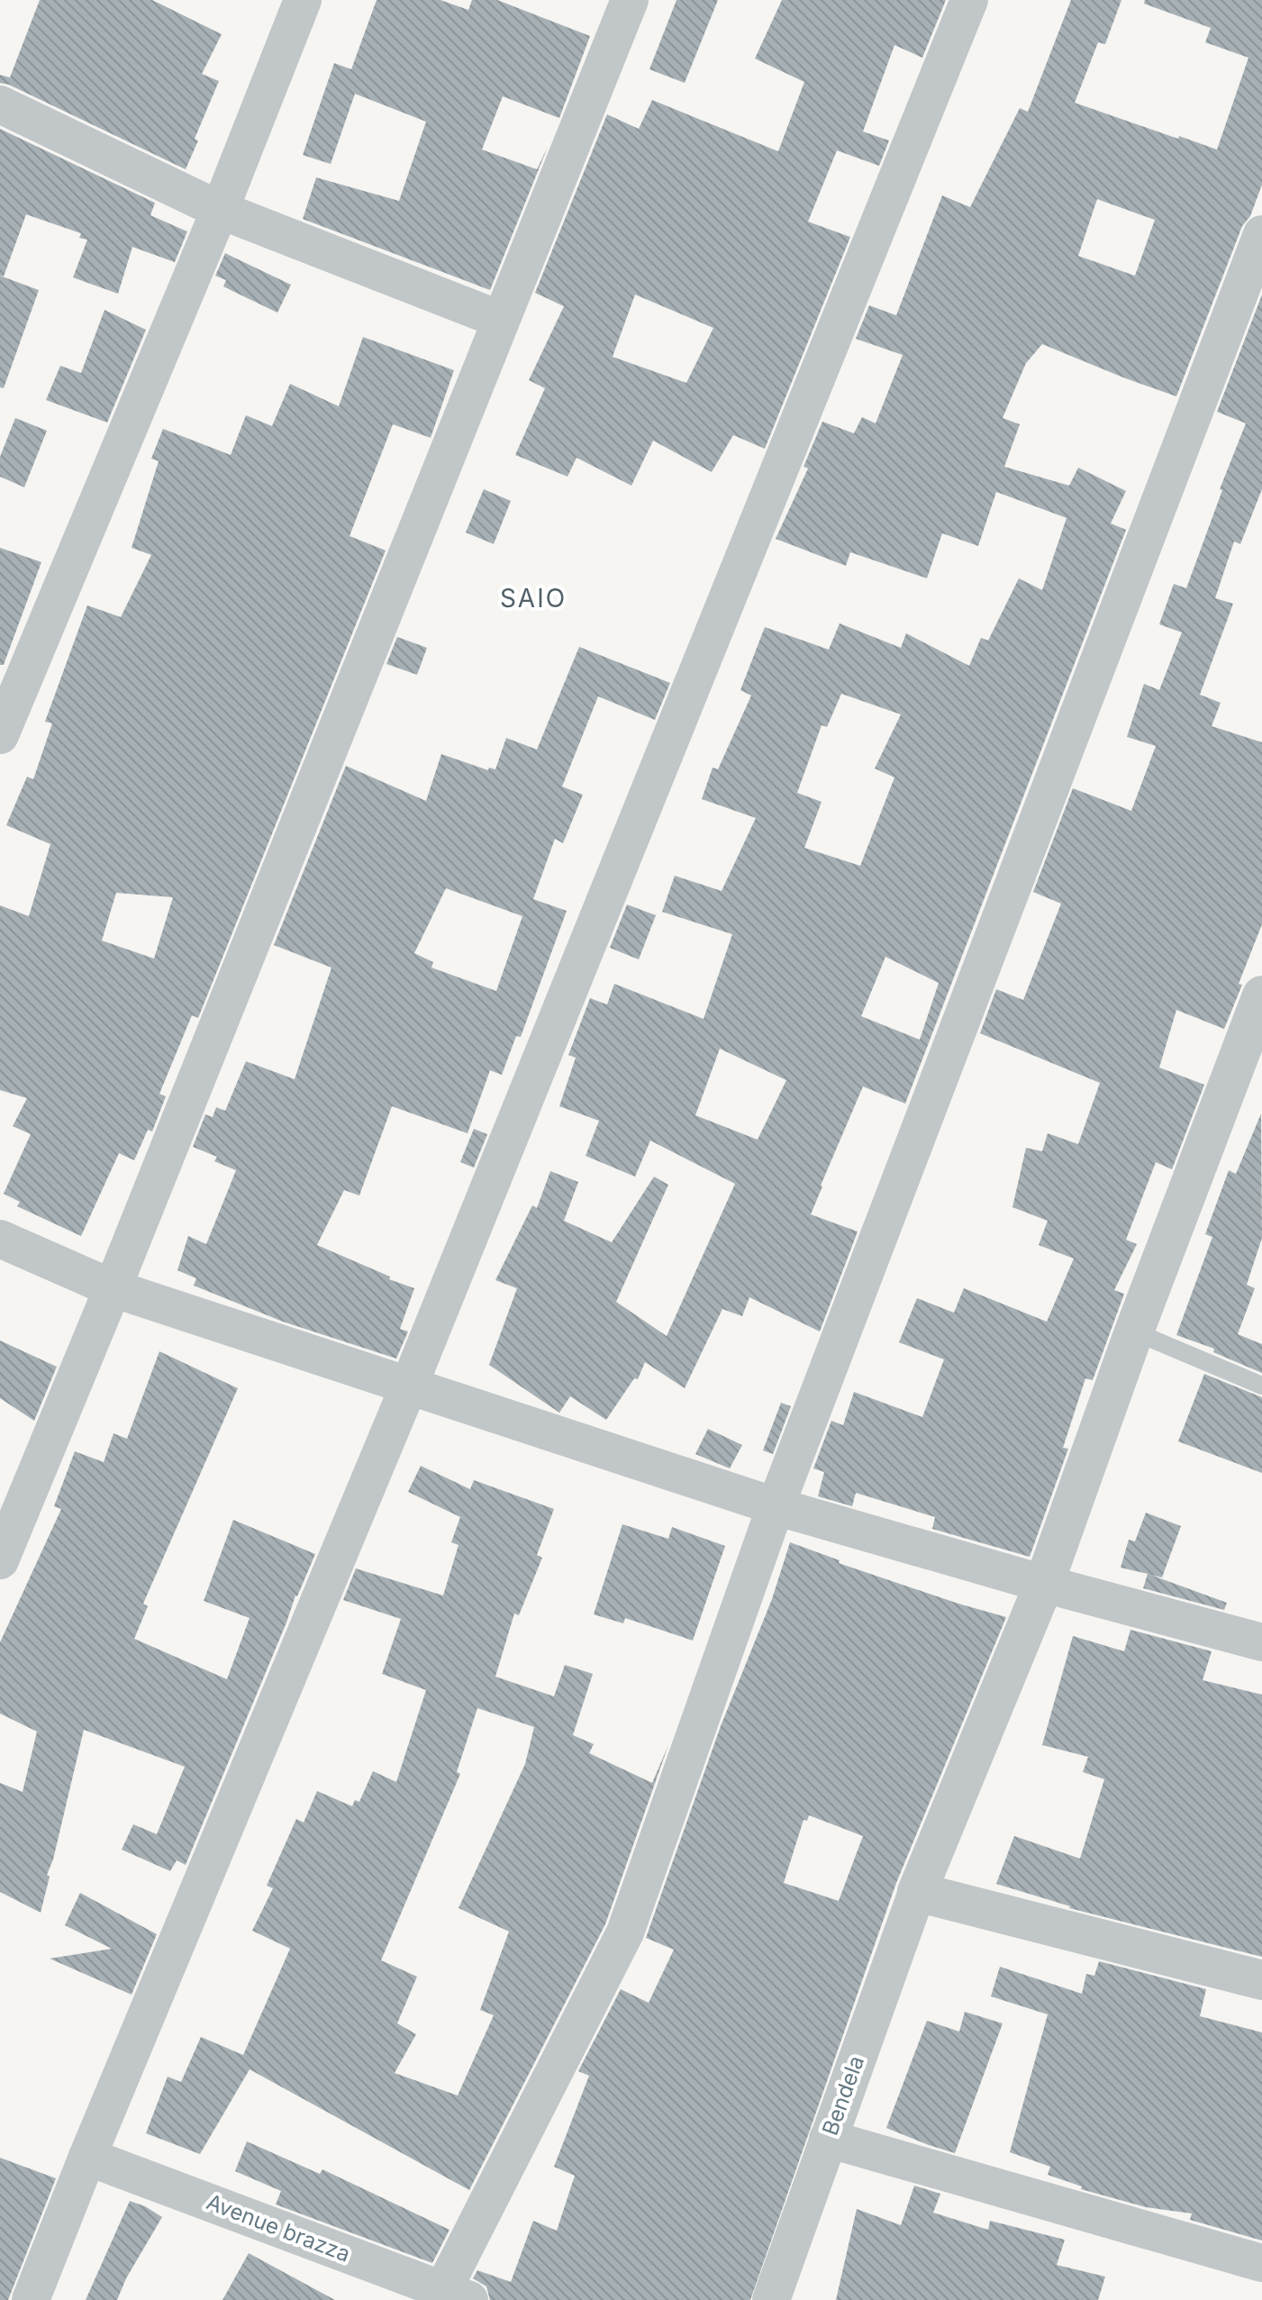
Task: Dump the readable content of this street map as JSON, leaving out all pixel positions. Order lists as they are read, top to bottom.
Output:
{
  "streets": {
    "street": ["Bendela", "Avenue brazza"]
  },
  "districts": ["SAIO"]
}
